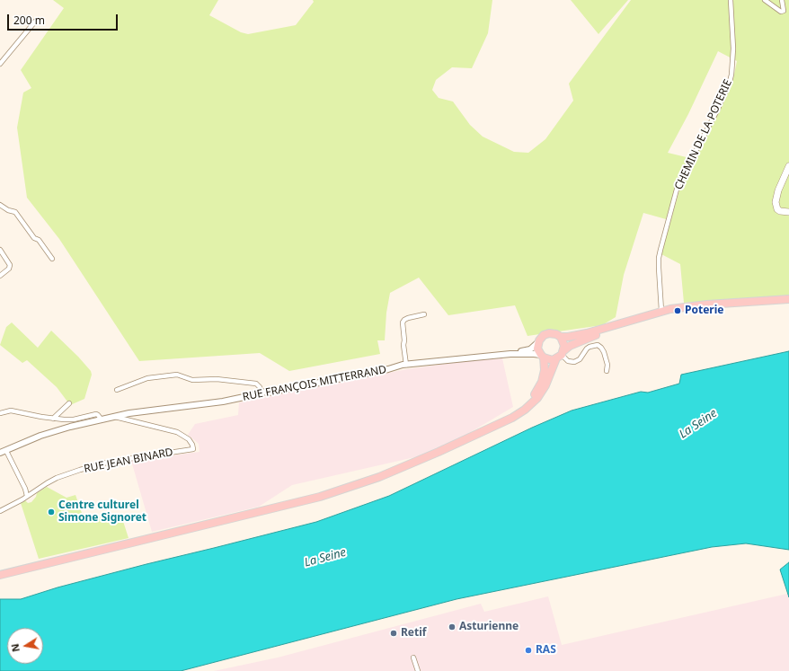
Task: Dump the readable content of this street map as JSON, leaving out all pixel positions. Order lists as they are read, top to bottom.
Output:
{
  "streets": {
    "street": ["CHEMIN DE LA POTERIE", "RUE FRANÇOIS MITTERRAND", "RUE JEAN BINARD"]
  },
  "crossings": [
    ["RUE FRANÇOIS MITTERRAND", "RUE JEAN BINARD"]
  ],
  "water": ["La Seine"],
  "places": [
    "Poterie",
    "Centre culturel Simone Signoret",
    "Asturienne",
    "Retif",
    "RAS"
  ],
  "scale_bar": "200 m",
  "north": "left"
}
